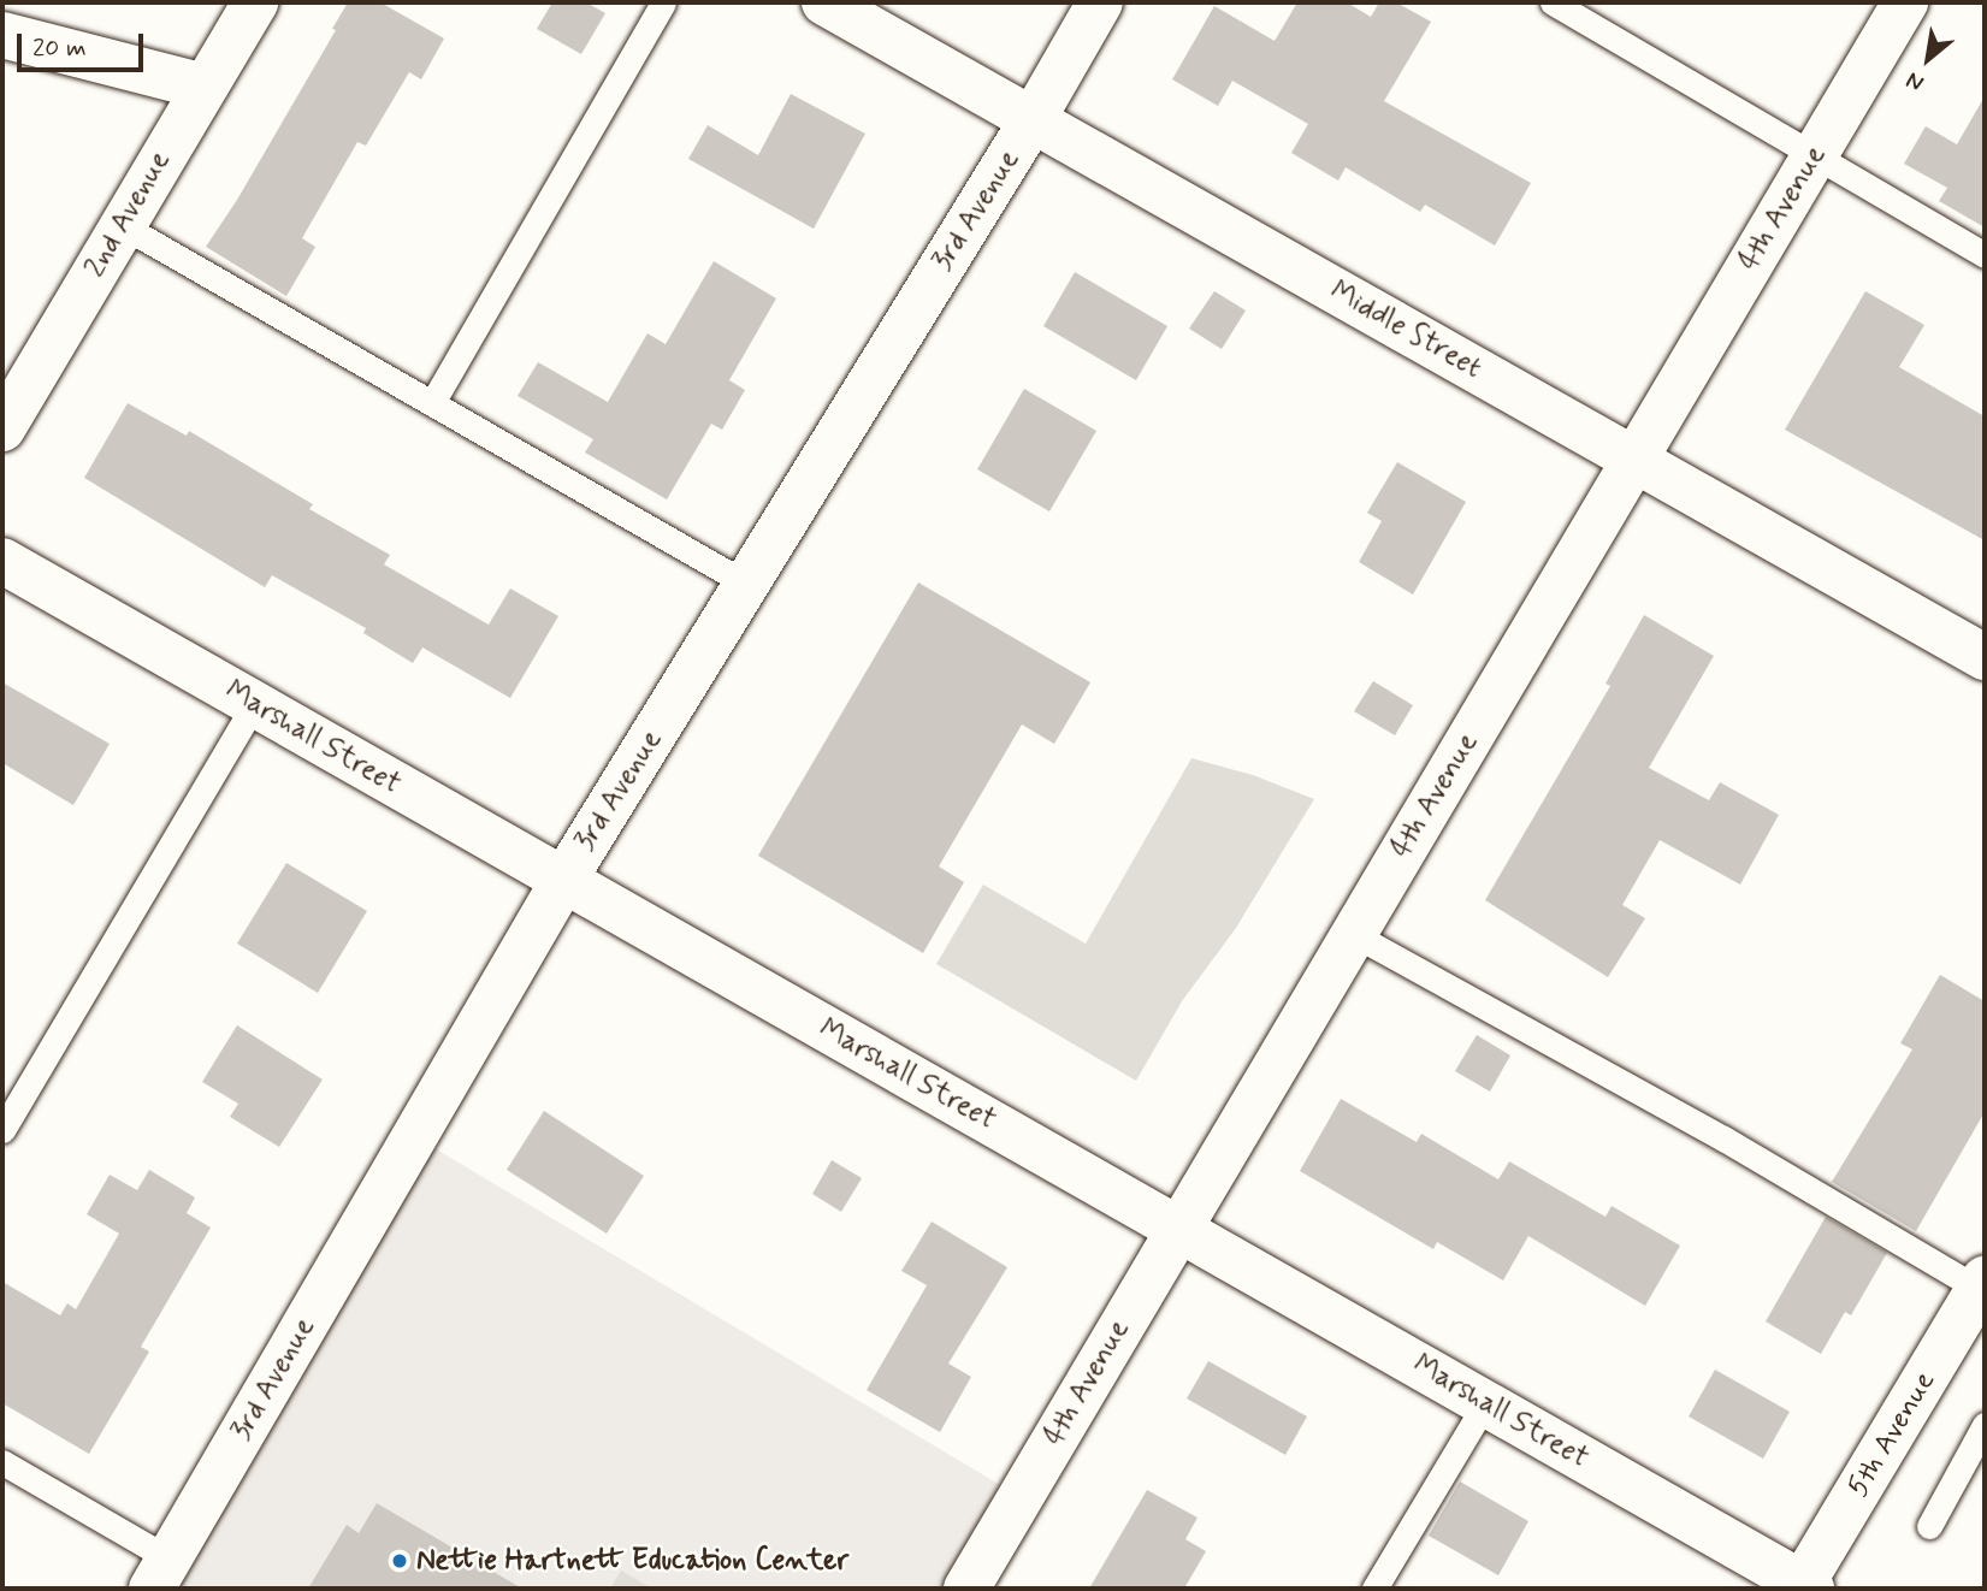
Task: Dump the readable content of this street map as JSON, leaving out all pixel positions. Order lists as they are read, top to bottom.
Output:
{
  "streets": {
    "street": [
      "4th Avenue",
      "3rd Avenue",
      "2nd Avenue",
      "Middle Street",
      "Marshall Street",
      "5th Avenue"
    ]
  },
  "crossings": [
    ["4th Avenue", "Middle Street"],
    ["4th Avenue", "Marshall Street"],
    ["3rd Avenue", "Middle Street"],
    ["3rd Avenue", "Marshall Street"],
    ["Marshall Street", "5th Avenue"]
  ],
  "places": ["Nettie Hartnett Education Center"],
  "scale_bar": "20 m",
  "north": "bottom left"
}
